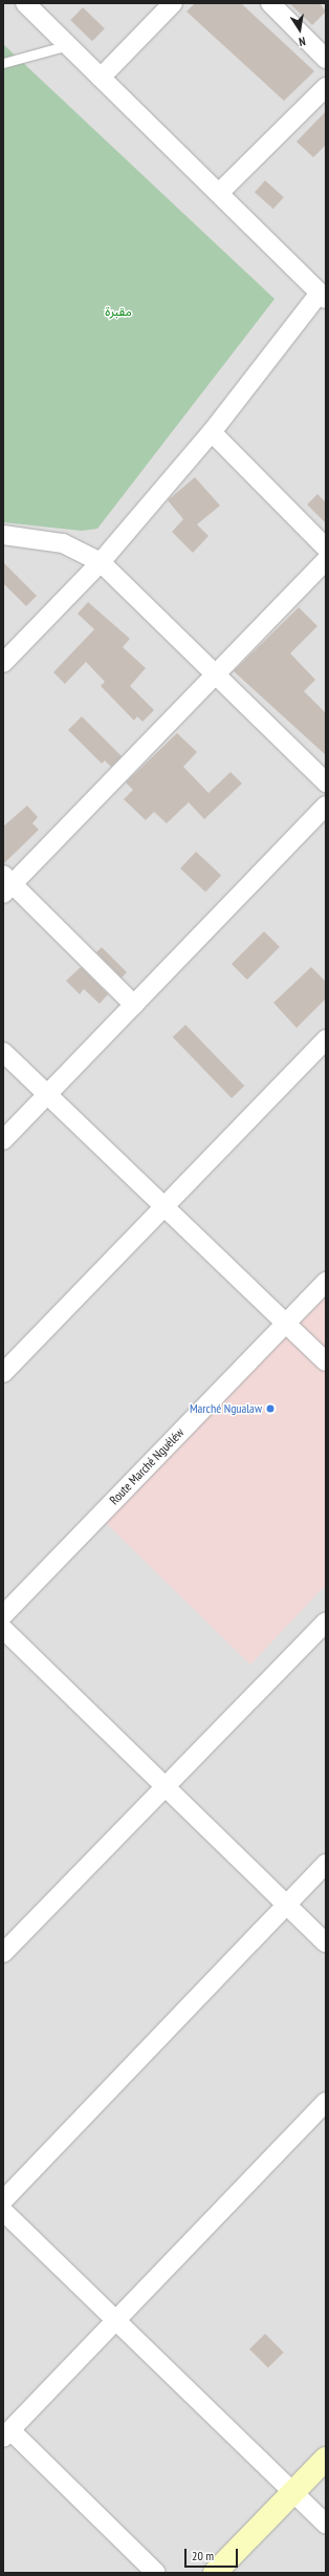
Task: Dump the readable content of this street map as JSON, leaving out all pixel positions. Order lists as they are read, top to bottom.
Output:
{
  "streets": {
    "street": ["Route Marché Nguéléw"]
  },
  "parks": ["مقبرة"],
  "places": ["Marché Ngualaw"],
  "scale_bar": "20 m",
  "north": "bottom"
}
